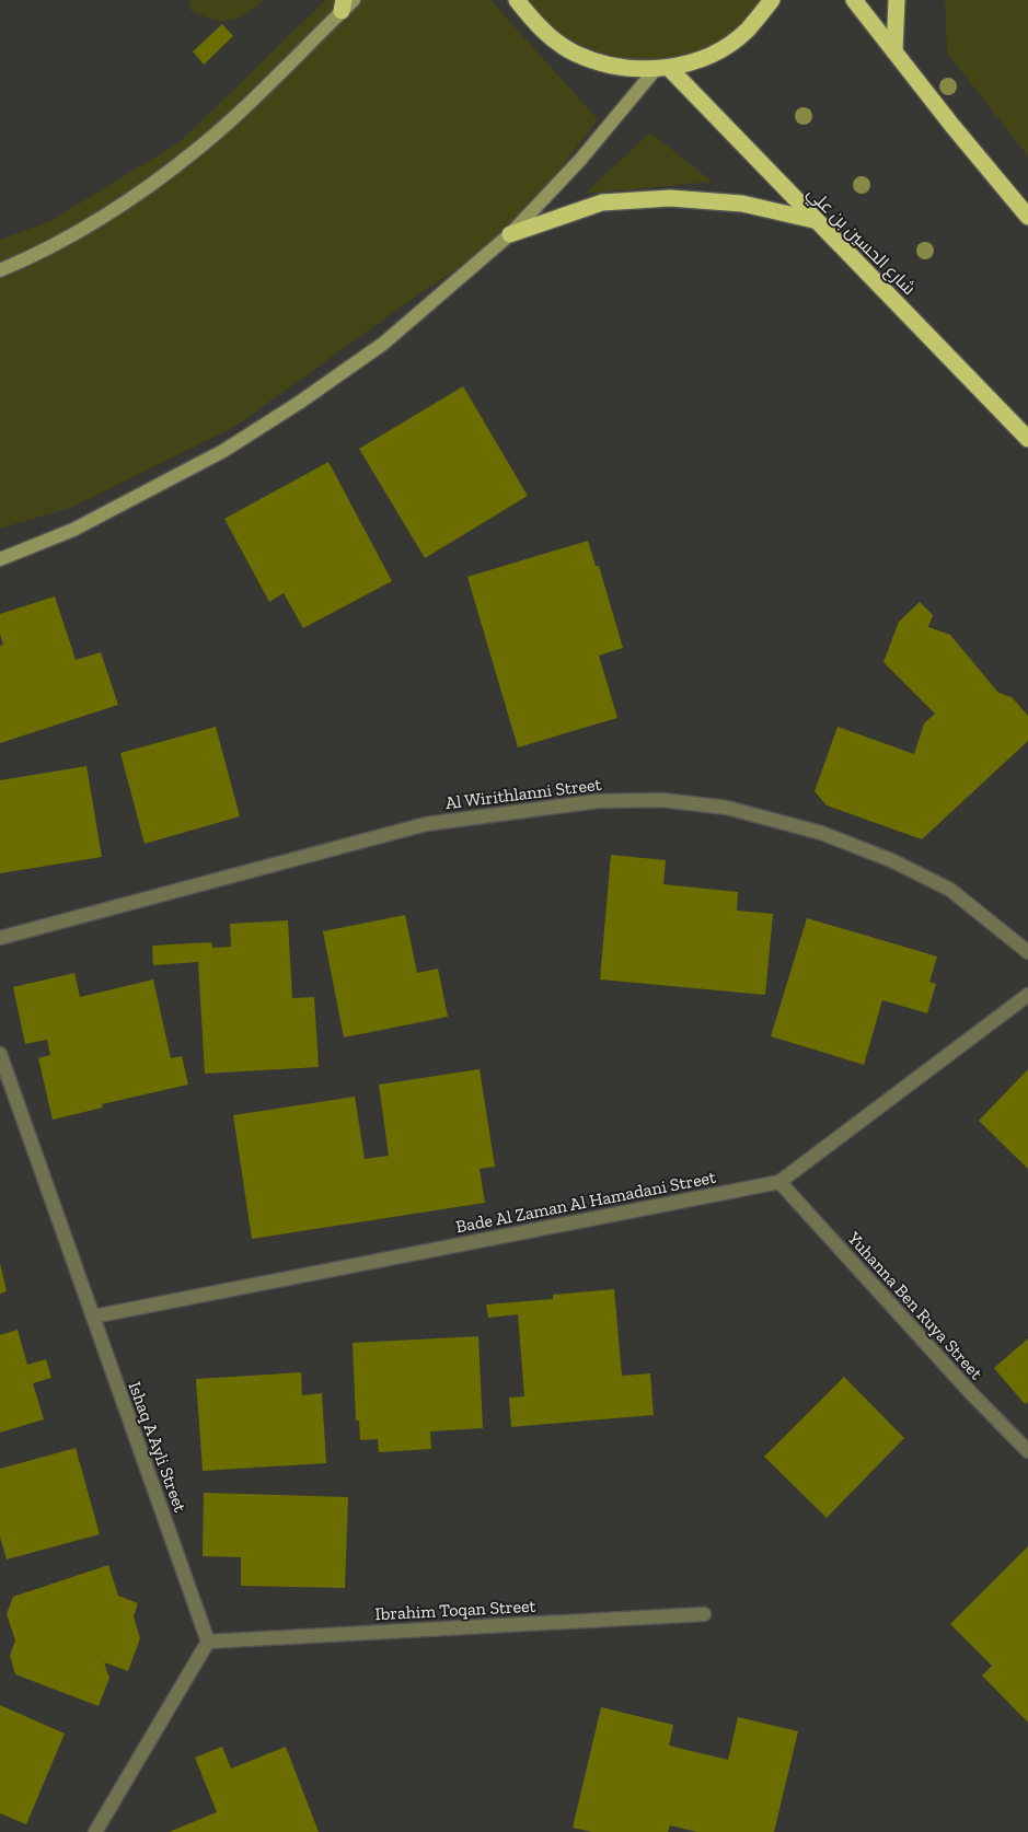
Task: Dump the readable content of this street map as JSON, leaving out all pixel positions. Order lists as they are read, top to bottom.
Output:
{
  "streets": {
    "highway": ["شارع الحسين بن علي"],
    "street": [
      "Al Wirithlanni Street",
      "Bade Al Zaman Al Hamadani Street",
      "Yuhanna Ben Ruya Street",
      "Ishaq A Ayli Street",
      "Ibrahim Toqan Street"
    ]
  },
  "crossings": [
    ["Bade Al Zaman Al Hamadani Street", "Yuhanna Ben Ruya Street"],
    ["Bade Al Zaman Al Hamadani Street", "Ishaq A Ayli Street"],
    ["Ishaq A Ayli Street", "Ibrahim Toqan Street"]
  ]
}
